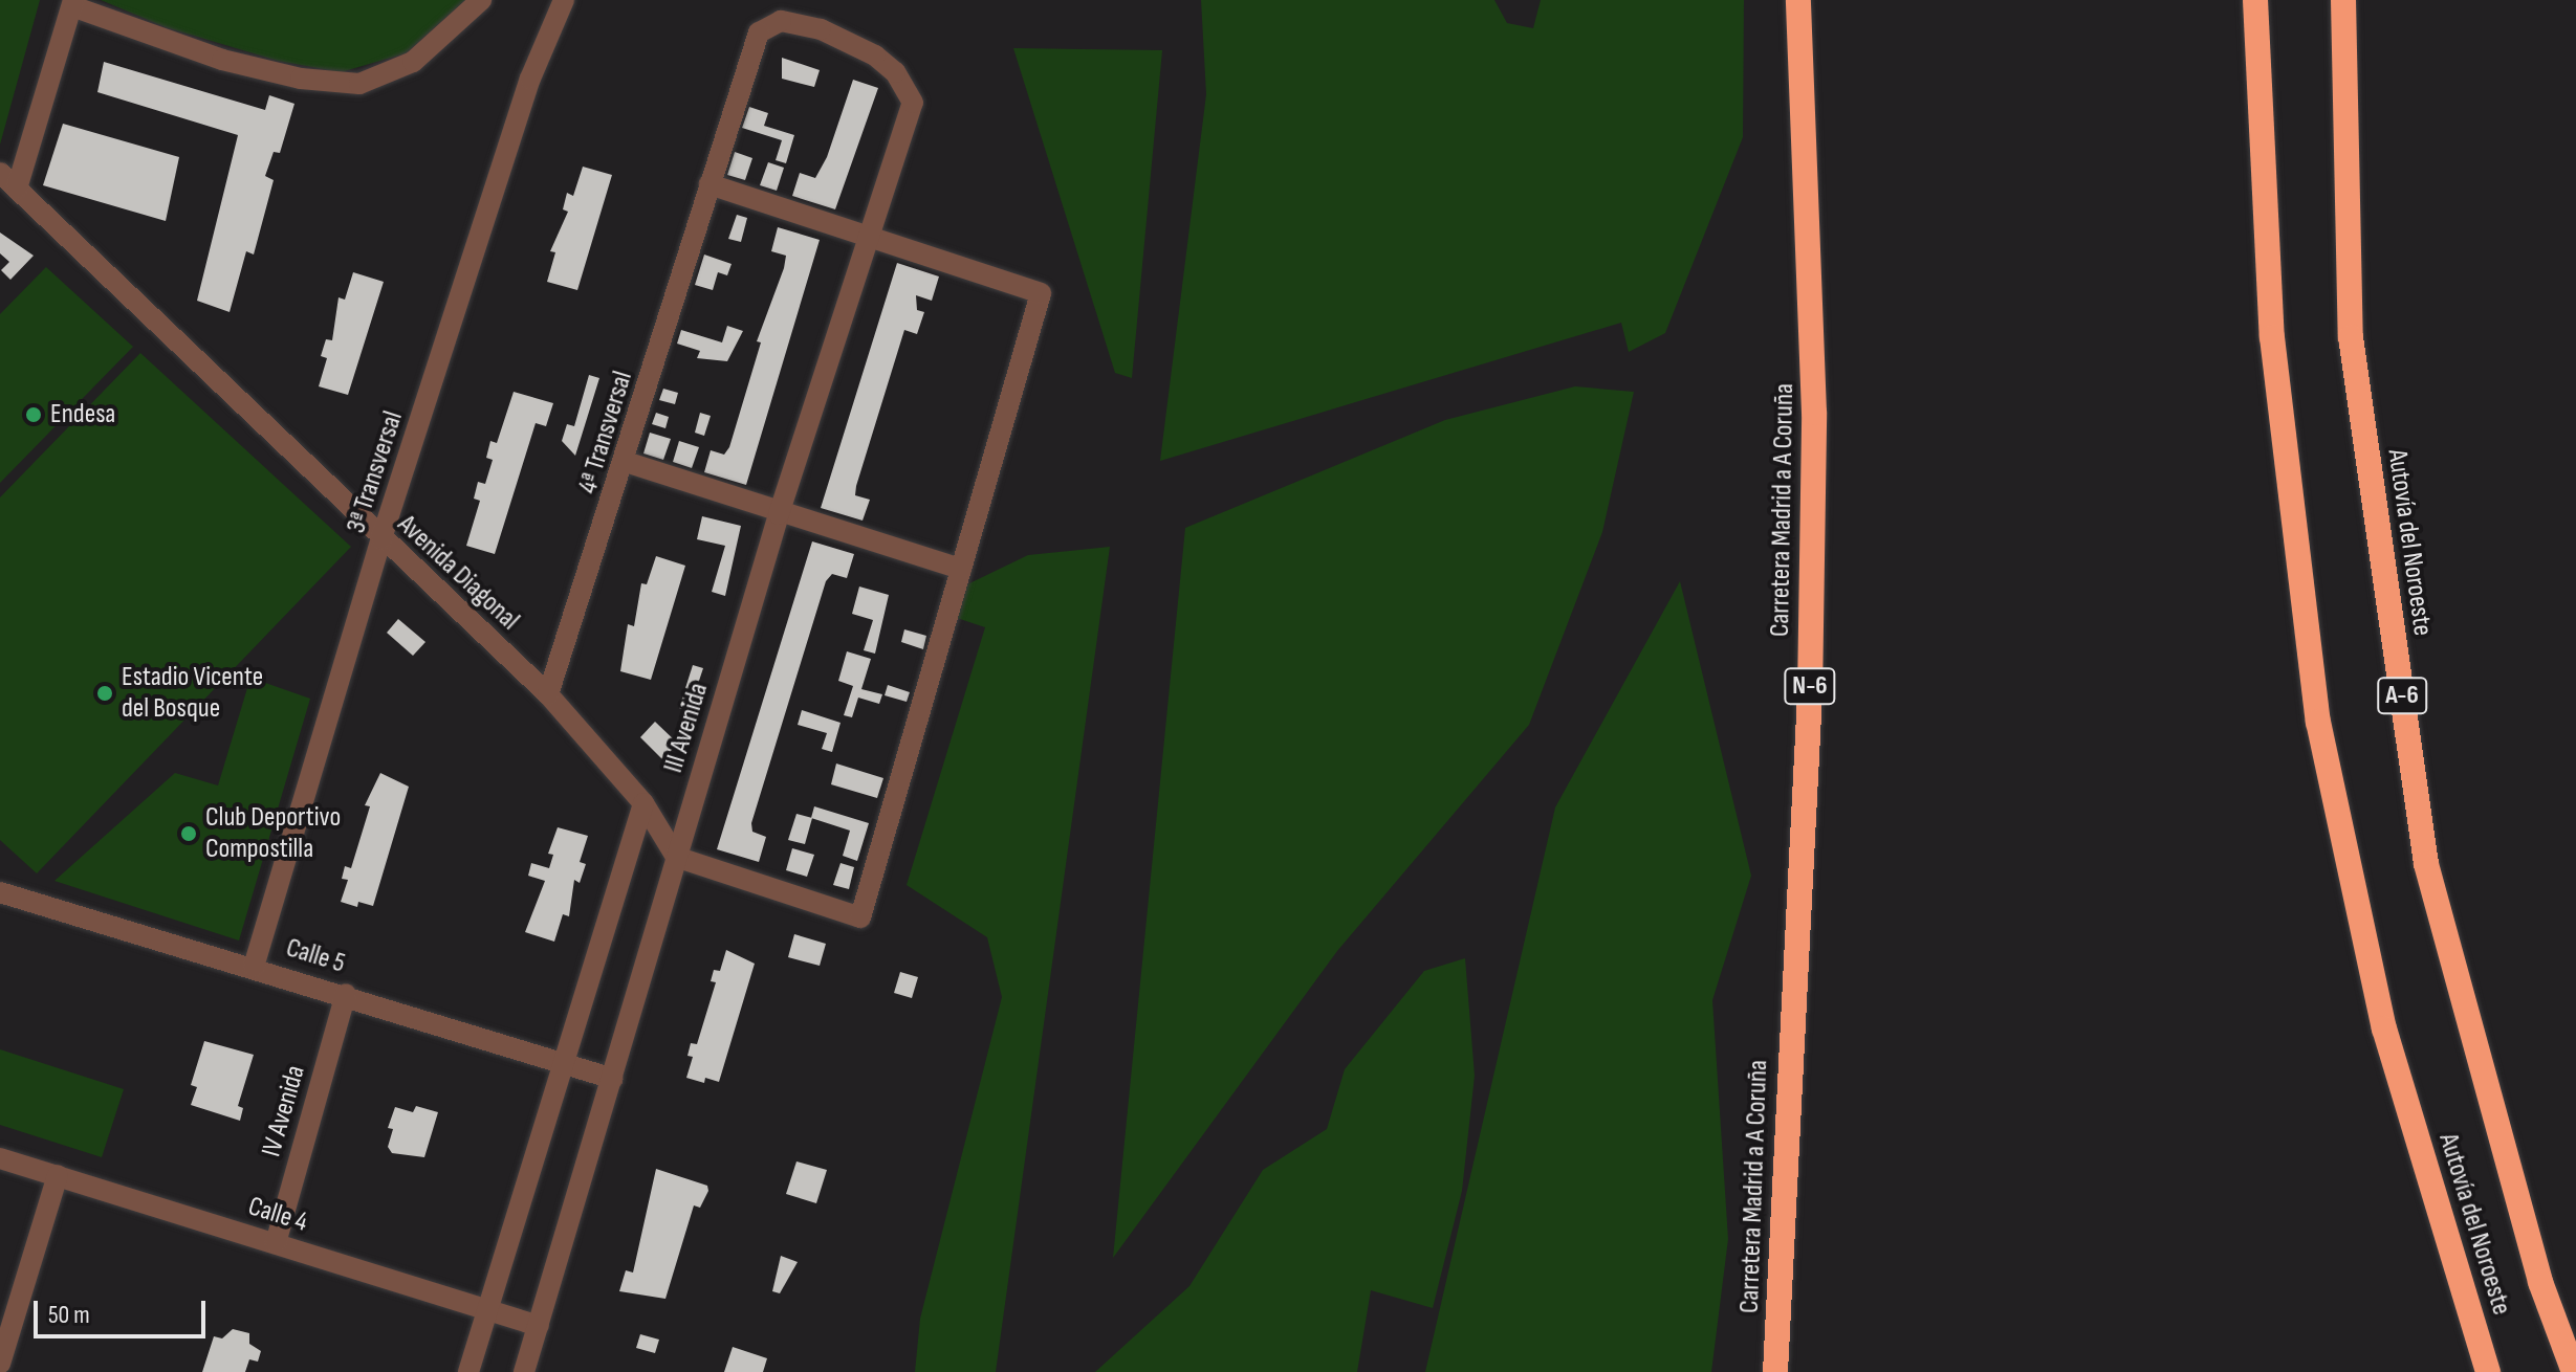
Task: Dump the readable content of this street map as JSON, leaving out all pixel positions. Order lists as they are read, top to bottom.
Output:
{
  "streets": {
    "highway": [
      "Carretera Madrid a A Coruña",
      "Autovía del Noroeste",
      "N-6",
      "A-6"
    ],
    "street": [
      "4ª Transversal",
      "3ª Transversal",
      "Avenida Diagonal",
      "III Avenida",
      "Calle 5",
      "IV Avenida",
      "Calle 4"
    ]
  },
  "crossings": [
    ["4ª Transversal", "Avenida Diagonal"],
    ["4ª Transversal", "III Avenida"],
    ["3ª Transversal", "Avenida Diagonal"],
    ["3ª Transversal", "Calle 5"],
    ["Avenida Diagonal", "III Avenida"],
    ["III Avenida", "Calle 5"],
    ["III Avenida", "Calle 4"],
    ["Calle 5", "IV Avenida"],
    ["IV Avenida", "Calle 4"]
  ],
  "places": ["Endesa", "Estadio Vicente del Bosque", "Club Deportivo Compostilla"],
  "scale_bar": "50 m"
}
